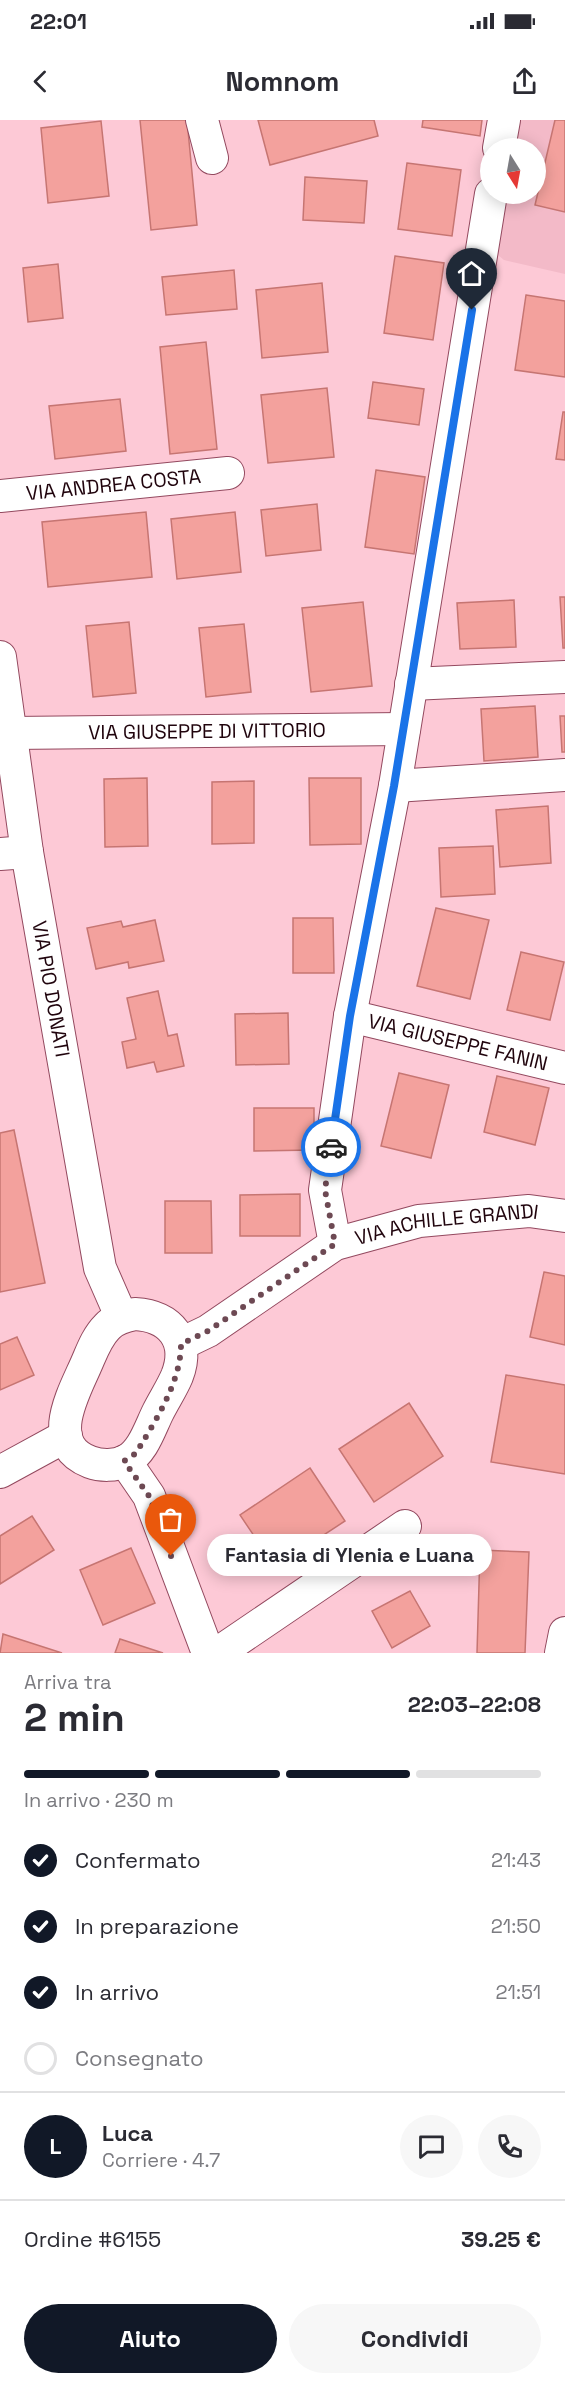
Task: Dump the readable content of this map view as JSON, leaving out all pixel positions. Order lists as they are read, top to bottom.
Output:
{
  "streets": {
    "street": [
      "VIA ANDREA COSTA",
      "VIA GIUSEPPE DI VITTORIO",
      "VIA PIO DONATI",
      "VIA GIUSEPPE FANIN",
      "VIA ACHILLE GRANDI"
    ]
  },
  "crossings": [
    ["VIA GIUSEPPE DI VITTORIO", "VIA PIO DONATI"],
    ["VIA GIUSEPPE DI VITTORIO", "VIA GIUSEPPE FANIN"],
    ["VIA PIO DONATI", "VIA ACHILLE GRANDI"],
    ["VIA GIUSEPPE FANIN", "VIA ACHILLE GRANDI"]
  ],
  "places": ["Fantasia di Ylenia e Luana"],
  "north": "bottom",
  "page": {
    "status": "22:01",
    "header": "Nomnom",
    "bubble": "Fantasia di Ylenia e Luana",
    "heading": ["2 min", "Arriva tra", "22:03–22:08"],
    "panel": [
      "Luca",
      "Corriere · 4.7",
      "Ordine #6155",
      "39.25 €"
    ],
    "bar": "In arrivo · 230 m",
    "list": [
      ["Confermato", "21:43"],
      ["In preparazione", "21:50"],
      ["In arrivo", "21:51"],
      "Consegnato"
    ],
    "round": "L",
    "buttons": ["Aiuto", "Condividi"]
  }
}
